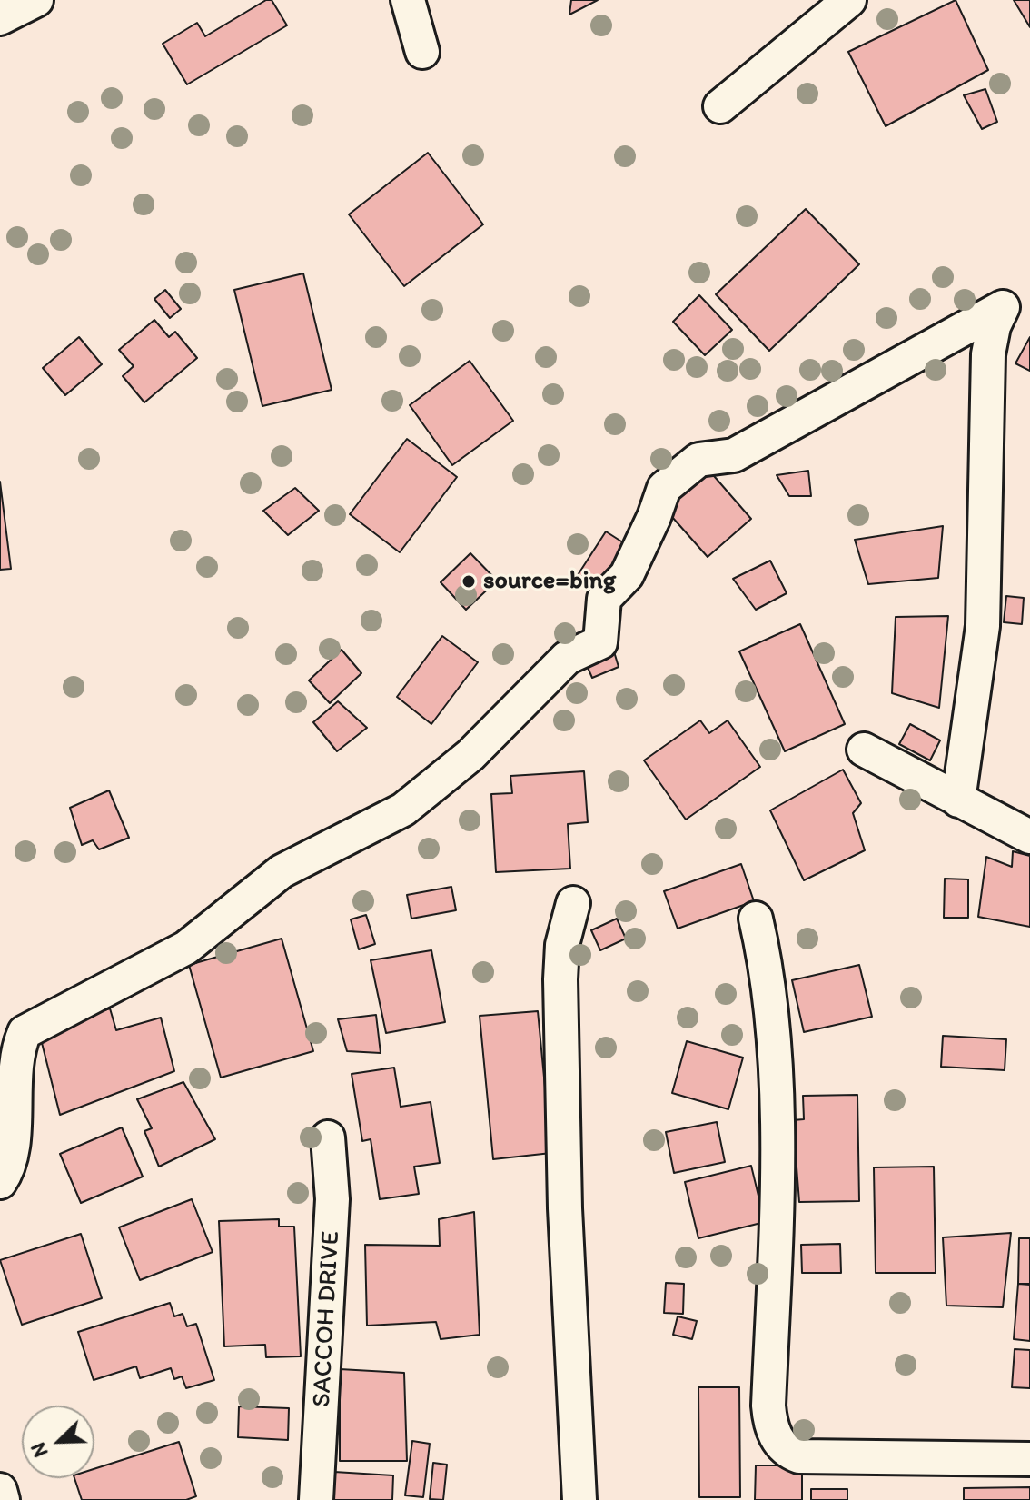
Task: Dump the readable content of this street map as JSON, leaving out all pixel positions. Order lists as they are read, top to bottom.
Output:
{
  "streets": {
    "street": ["SACCOH DRIVE"]
  },
  "places": ["source=bing"],
  "north": "bottom left"
}
